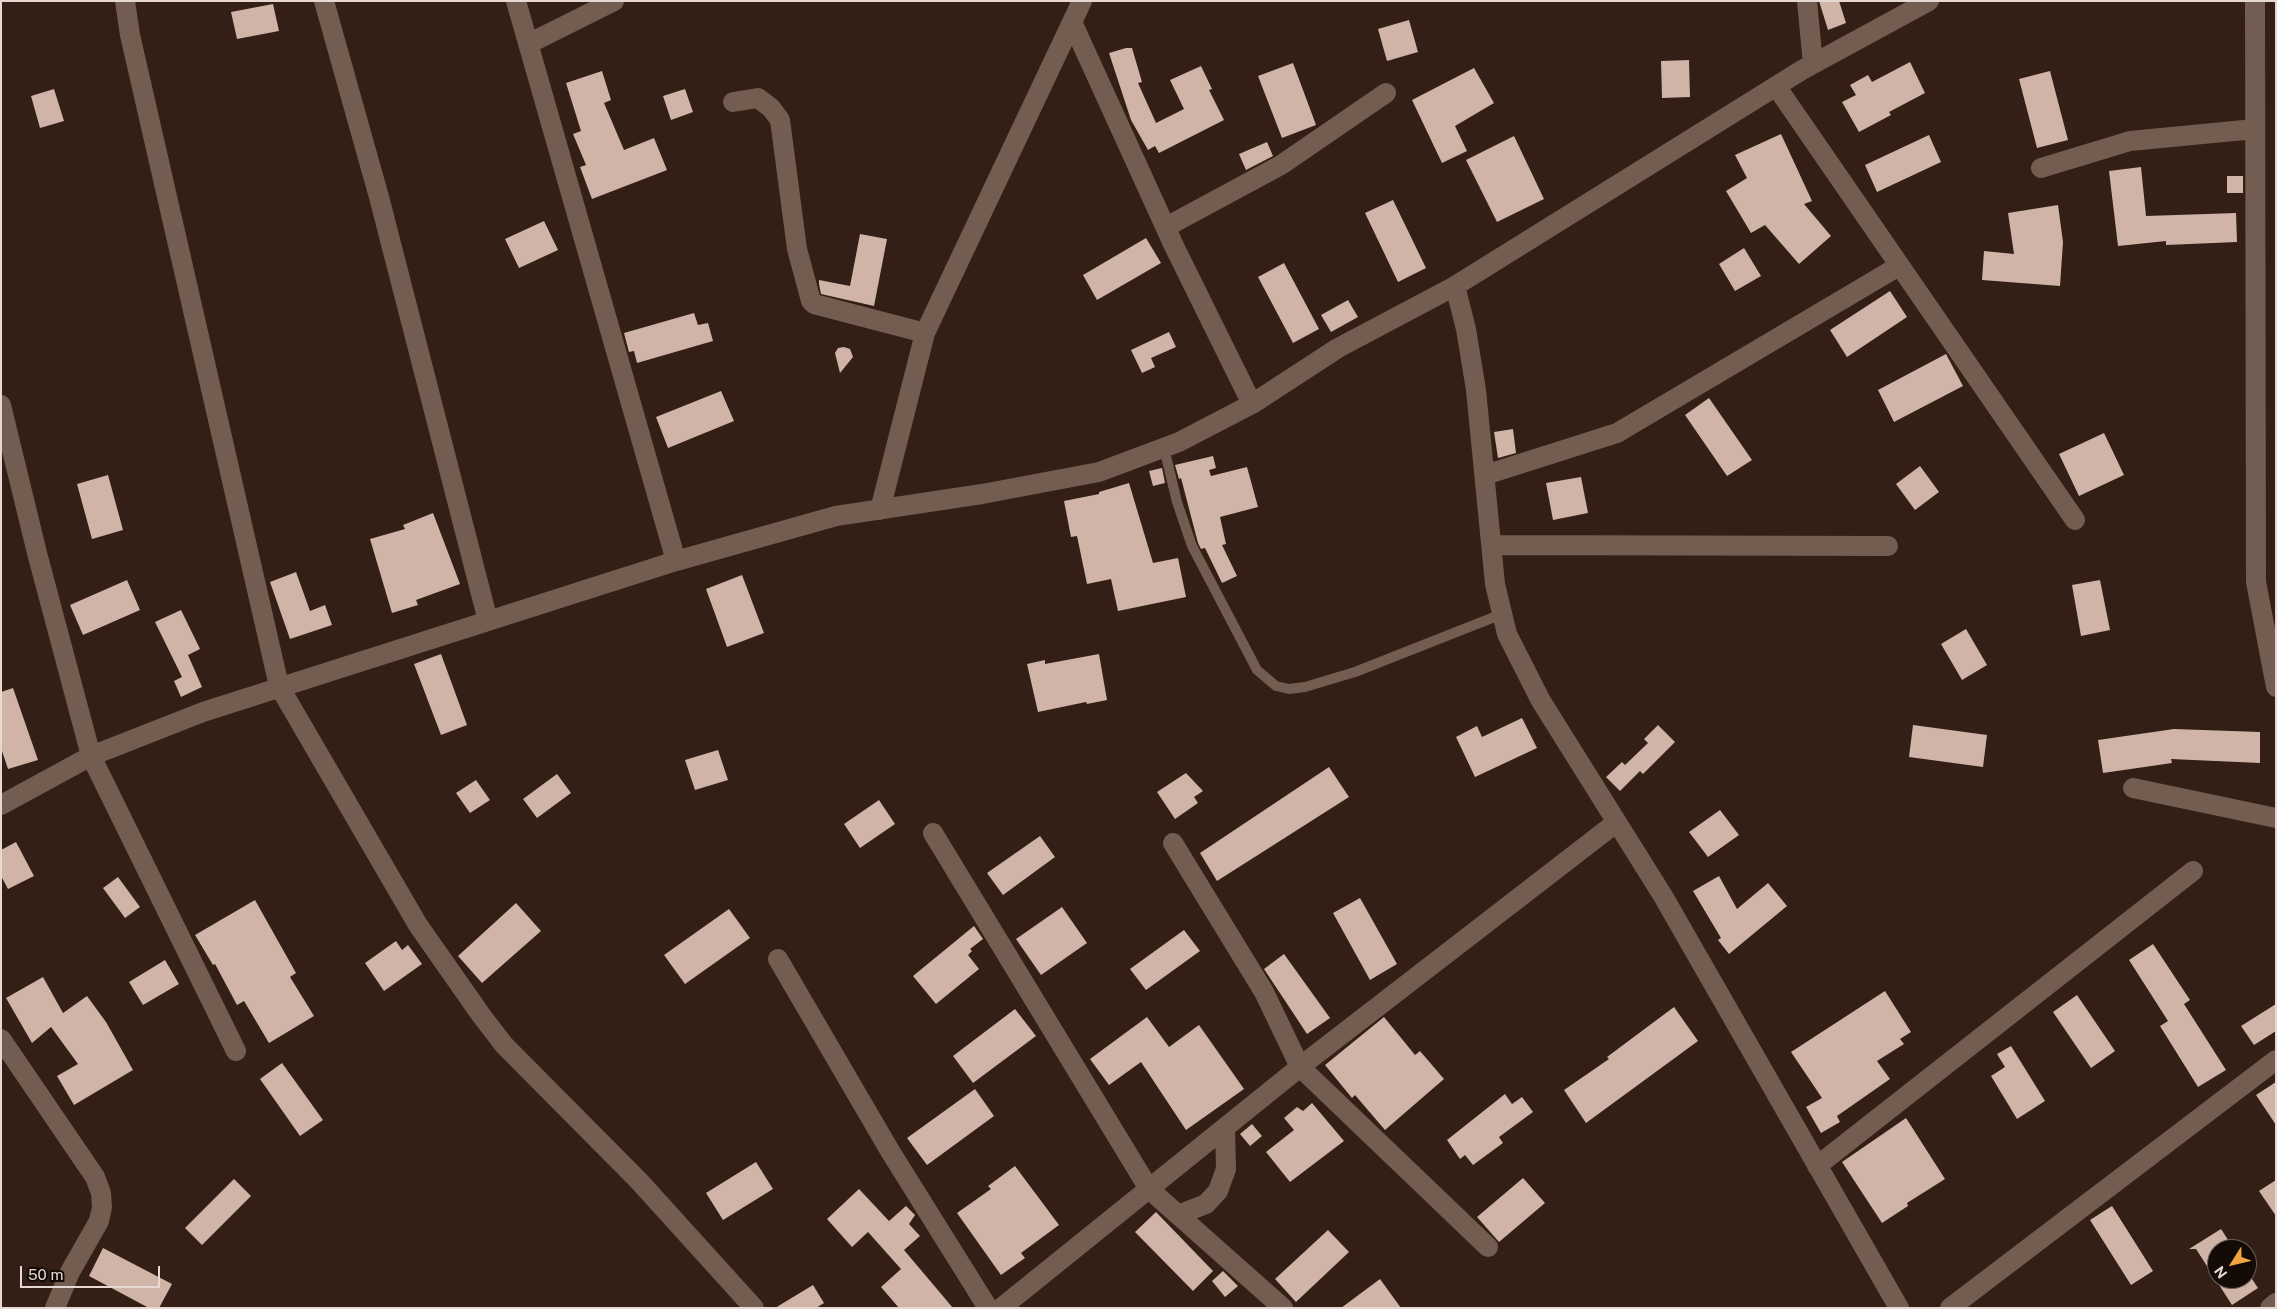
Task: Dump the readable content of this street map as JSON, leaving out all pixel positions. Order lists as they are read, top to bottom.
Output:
{
  "scale_bar": "50 m",
  "north": "bottom left"
}
